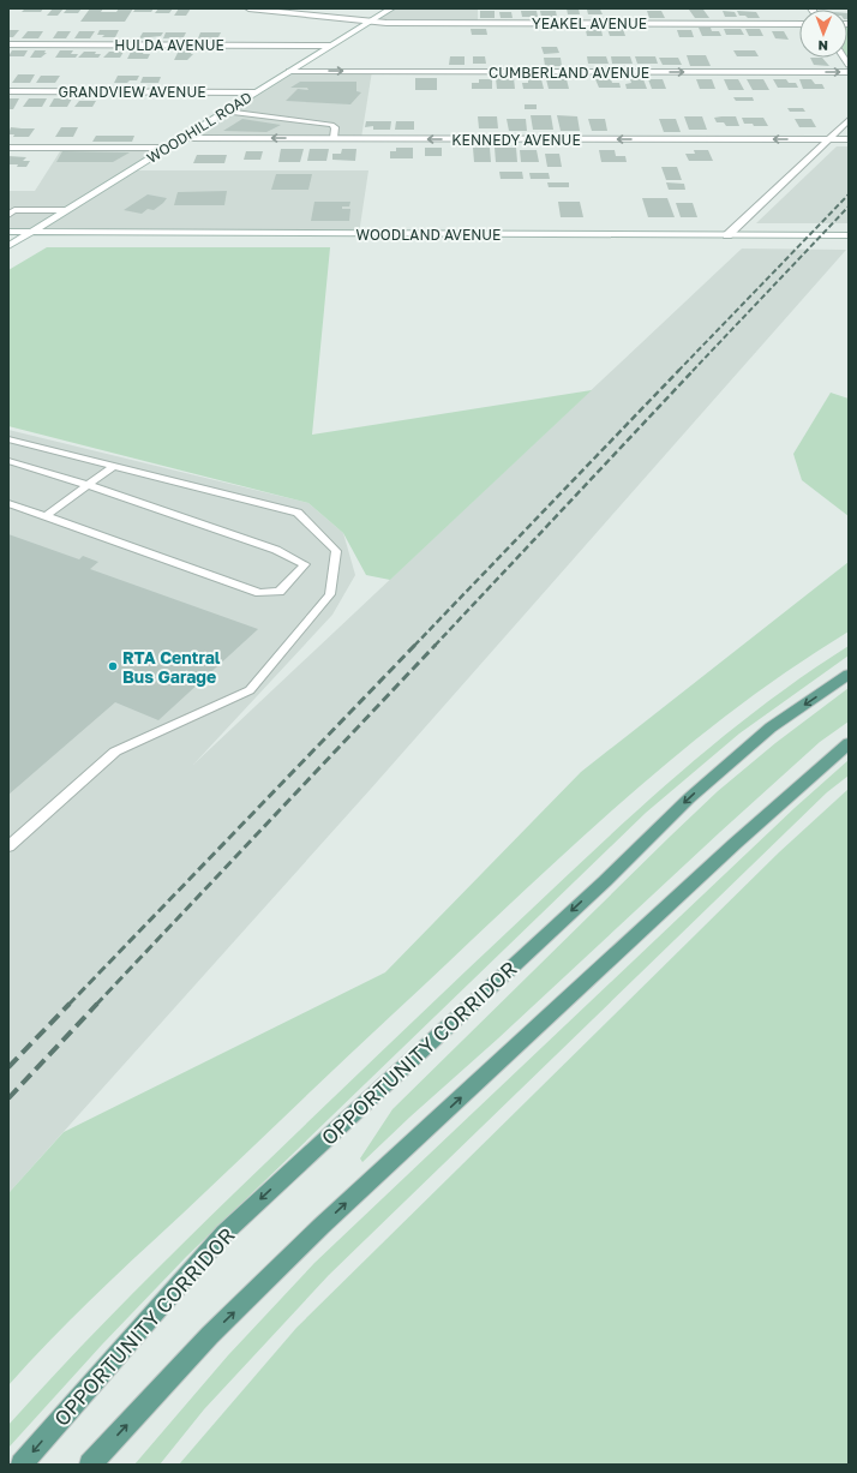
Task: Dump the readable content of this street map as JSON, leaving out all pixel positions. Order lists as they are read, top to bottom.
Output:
{
  "streets": {
    "main road": ["OPPORTUNITY CORRIDOR"],
    "street": [
      "YEAKEL AVENUE",
      "HULDA AVENUE",
      "CUMBERLAND AVENUE",
      "GRANDVIEW AVENUE",
      "WOODHILL ROAD",
      "KENNEDY AVENUE",
      "WOODLAND AVENUE"
    ]
  },
  "crossings": [
    ["YEAKEL AVENUE", "WOODHILL ROAD"],
    ["HULDA AVENUE", "WOODHILL ROAD"],
    ["CUMBERLAND AVENUE", "WOODHILL ROAD"],
    ["GRANDVIEW AVENUE", "WOODHILL ROAD"],
    ["WOODHILL ROAD", "KENNEDY AVENUE"],
    ["WOODHILL ROAD", "WOODLAND AVENUE"]
  ],
  "one_way": ["CUMBERLAND AVENUE", "KENNEDY AVENUE"],
  "places": ["RTA Central Bus Garage"],
  "north": "bottom"
}
